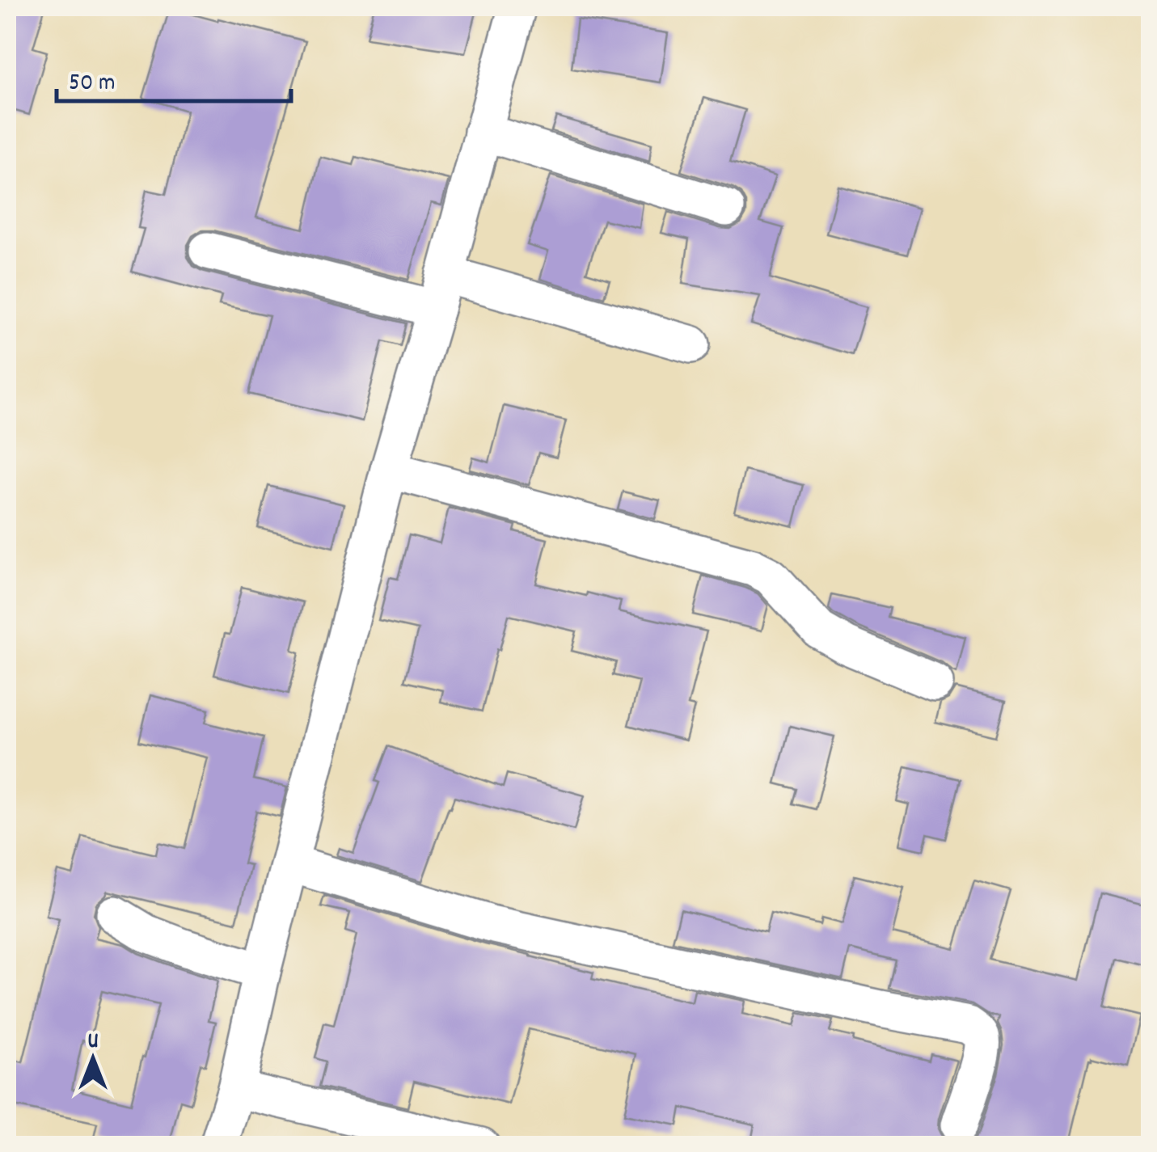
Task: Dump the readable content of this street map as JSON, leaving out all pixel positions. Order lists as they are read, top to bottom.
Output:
{
  "scale_bar": "50 m",
  "north": "top"
}
